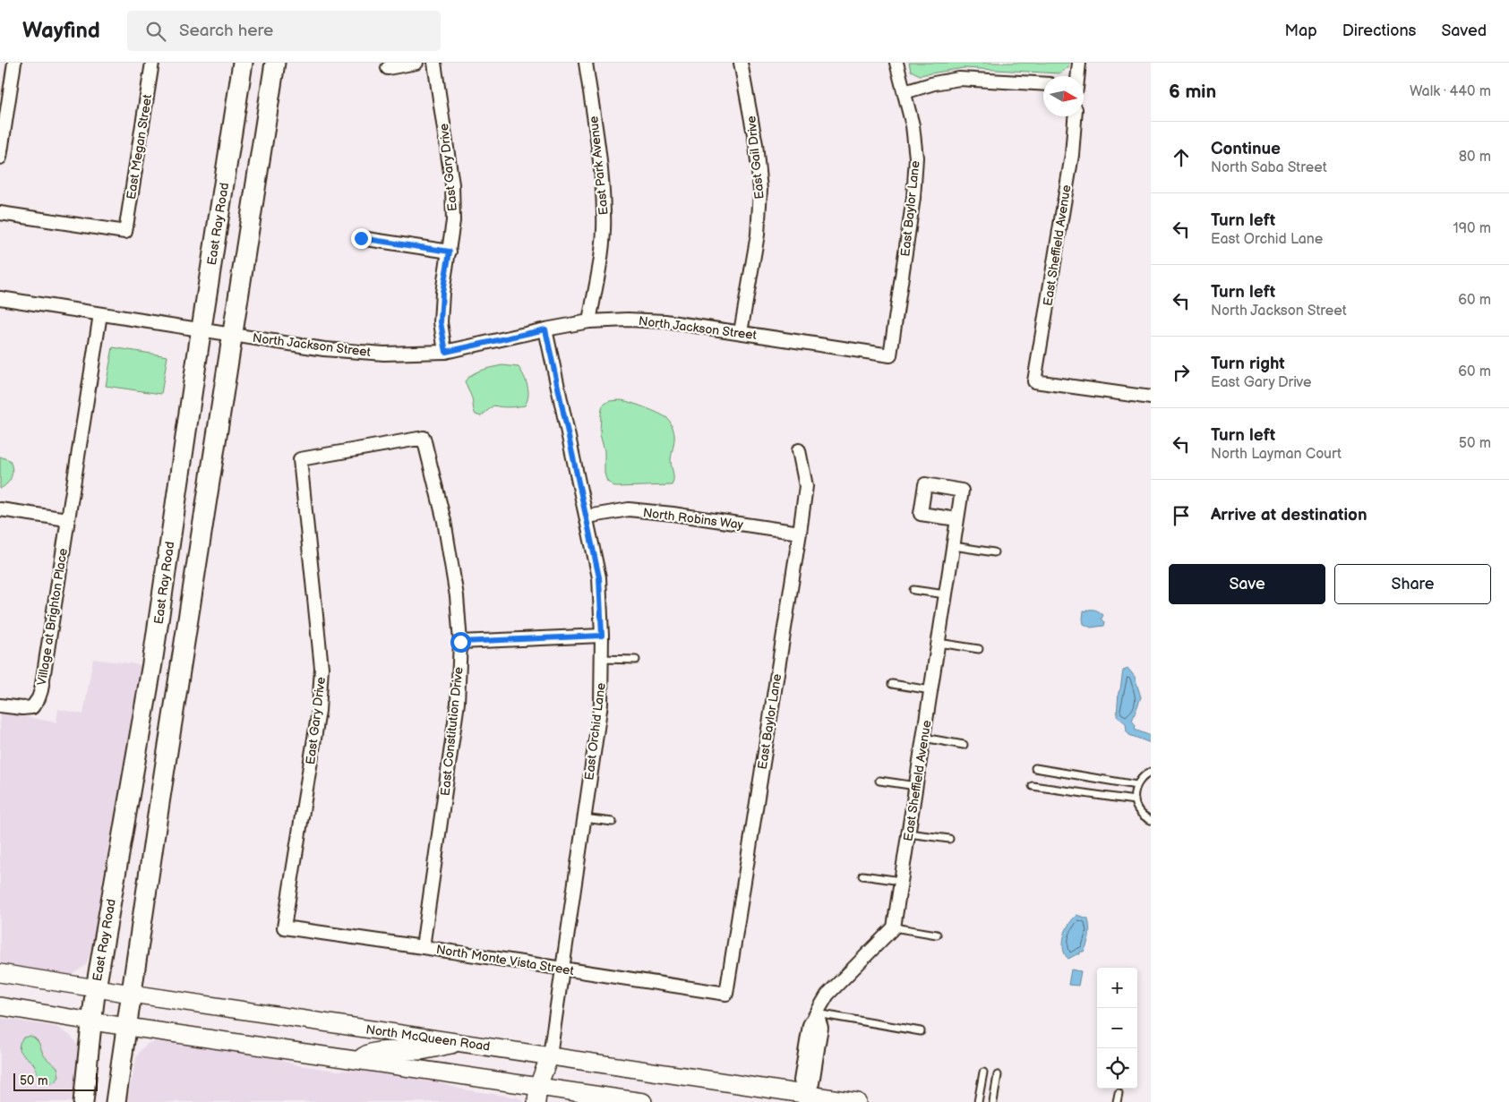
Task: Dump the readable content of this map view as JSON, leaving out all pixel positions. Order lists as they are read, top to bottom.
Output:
{
  "streets": {
    "main road": ["East Ray Road", "East Orchid Lane", "North McQueen Road"],
    "street": [
      "East Megan Street",
      "East Gail Drive",
      "East Park Avenue",
      "East Gary Drive",
      "East Baylor Lane",
      "East Sheffield Avenue",
      "North Jackson Street",
      "North Robins Way",
      "Village at Brighton Place",
      "East Constitution Drive",
      "North Monte Vista Street"
    ]
  },
  "crossings": [
    ["East Gail Drive", "North Jackson Street"],
    ["East Park Avenue", "North Jackson Street"],
    ["East Gary Drive", "North Jackson Street"],
    ["East Gary Drive", "East Constitution Drive"],
    ["East Gary Drive", "North Monte Vista Street"],
    ["East Baylor Lane", "North Jackson Street"],
    ["East Baylor Lane", "North Robins Way"],
    ["East Baylor Lane", "North Monte Vista Street"],
    ["East Ray Road", "North Jackson Street"],
    ["East Ray Road", "North McQueen Road"],
    ["North Jackson Street", "Village at Brighton Place"],
    ["North Jackson Street", "East Orchid Lane"],
    ["North Robins Way", "East Orchid Lane"],
    ["East Constitution Drive", "North Monte Vista Street"],
    ["East Orchid Lane", "North Monte Vista Street"],
    ["East Orchid Lane", "North McQueen Road"]
  ],
  "scale_bar": "50 m",
  "north": "right",
  "page": {
    "header": "Wayfind",
    "search": "Search here",
    "nav": ["Map", "Directions", "Saved"],
    "heading": ["6 min", "Walk · 440 m"],
    "list": [
      ["Continue", "North Saba Street", "80 m"],
      ["Turn left", "East Orchid Lane", "190 m"],
      ["Turn left", "North Jackson Street", "60 m"],
      ["Turn right", "East Gary Drive", "60 m"],
      ["Turn left", "North Layman Court", "50 m"],
      "Arrive at destination"
    ],
    "buttons": ["Save", "Share"],
    "map_buttons": ["+", "−"],
    "scale": "50 m"
  }
}
